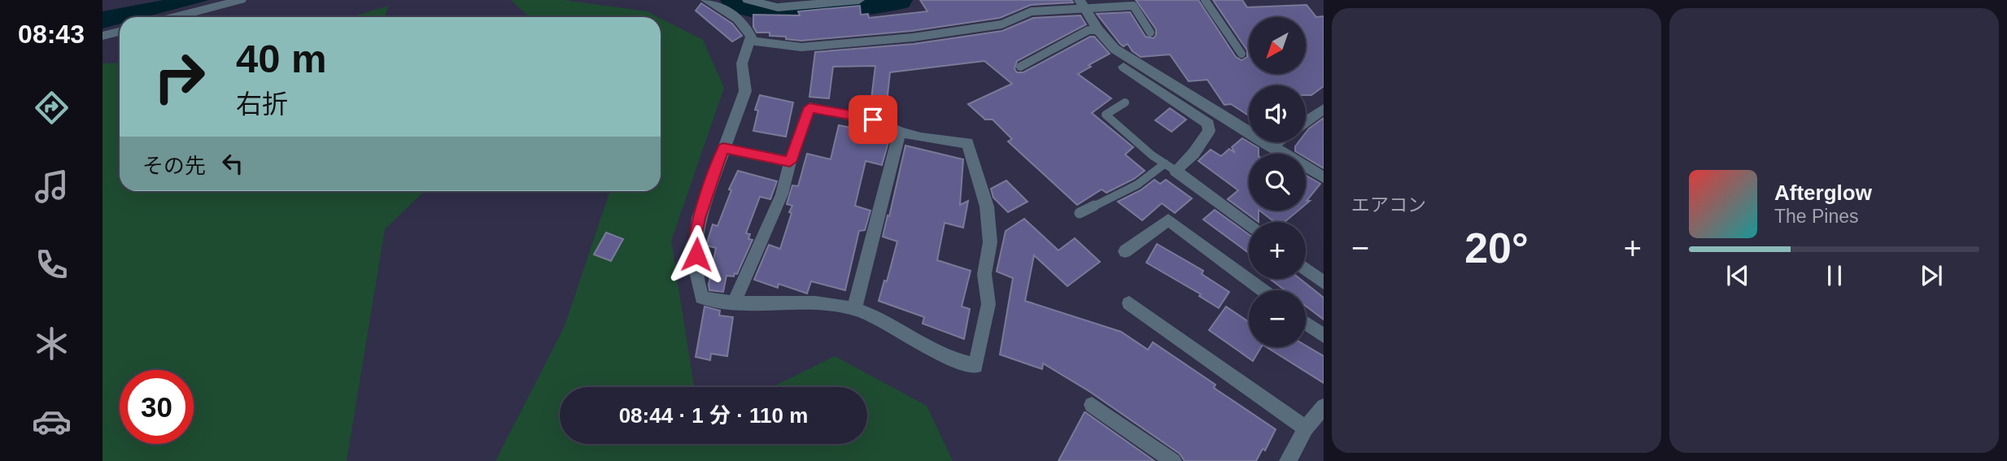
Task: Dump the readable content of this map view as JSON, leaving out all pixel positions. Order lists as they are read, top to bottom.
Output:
{
  "north": "bottom left",
  "page": {
    "tabs": "08:43",
    "tile": "エアコン",
    "map_buttons": ["+", "−"],
    "turn": ["40 m", "右折"],
    "then": "その先",
    "song": ["Afterglow", "The Pines"],
    "heat": ["−", "20°", "+"],
    "limit": "30",
    "trip": "08:44 · 1 分 · 110 m"
  }
}
